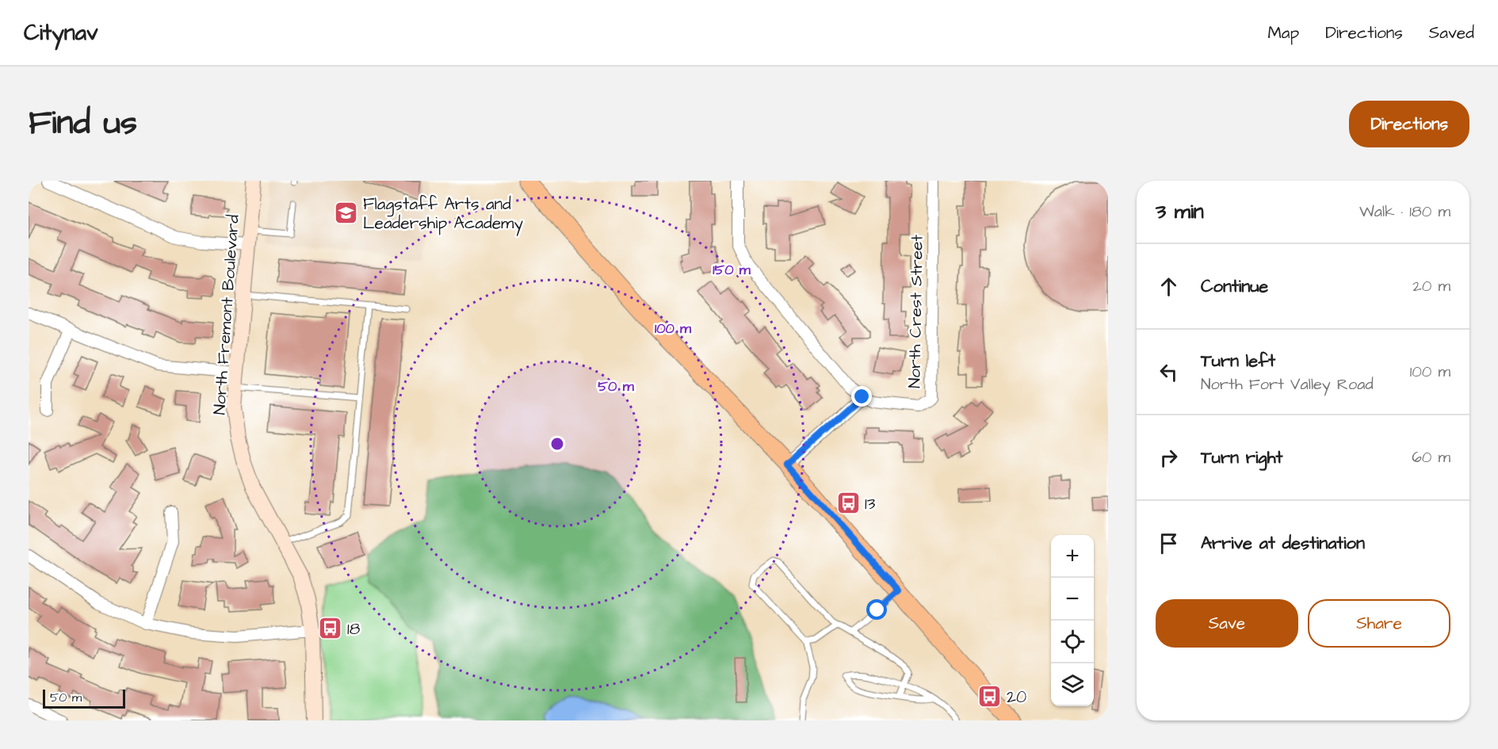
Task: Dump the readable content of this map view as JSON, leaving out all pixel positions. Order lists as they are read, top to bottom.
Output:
{
  "streets": {
    "street": ["North Crest Street", "North Fremont Boulevard"]
  },
  "places": {
    "school or university": ["Flagstaff Arts and Leadership Academy"],
    "bus stop": ["13", "18", "20"]
  },
  "scale_bar": "50 m",
  "page": {
    "header": "Citynav",
    "nav": ["Map", "Directions", "Saved"],
    "title": "Find us",
    "buttons": [
      "Directions",
      ["Save", "Share"]
    ],
    "heading": ["3 min", "Walk · 180 m"],
    "list": [
      ["Continue", "20 m"],
      ["Turn left", "North Fort Valley Road", "100 m"],
      ["Turn right", "60 m"],
      "Arrive at destination"
    ],
    "map_buttons": ["+", "−"],
    "scale": "50 m"
  },
  "rings": ["150 m", "100 m", "50 m"]
}
